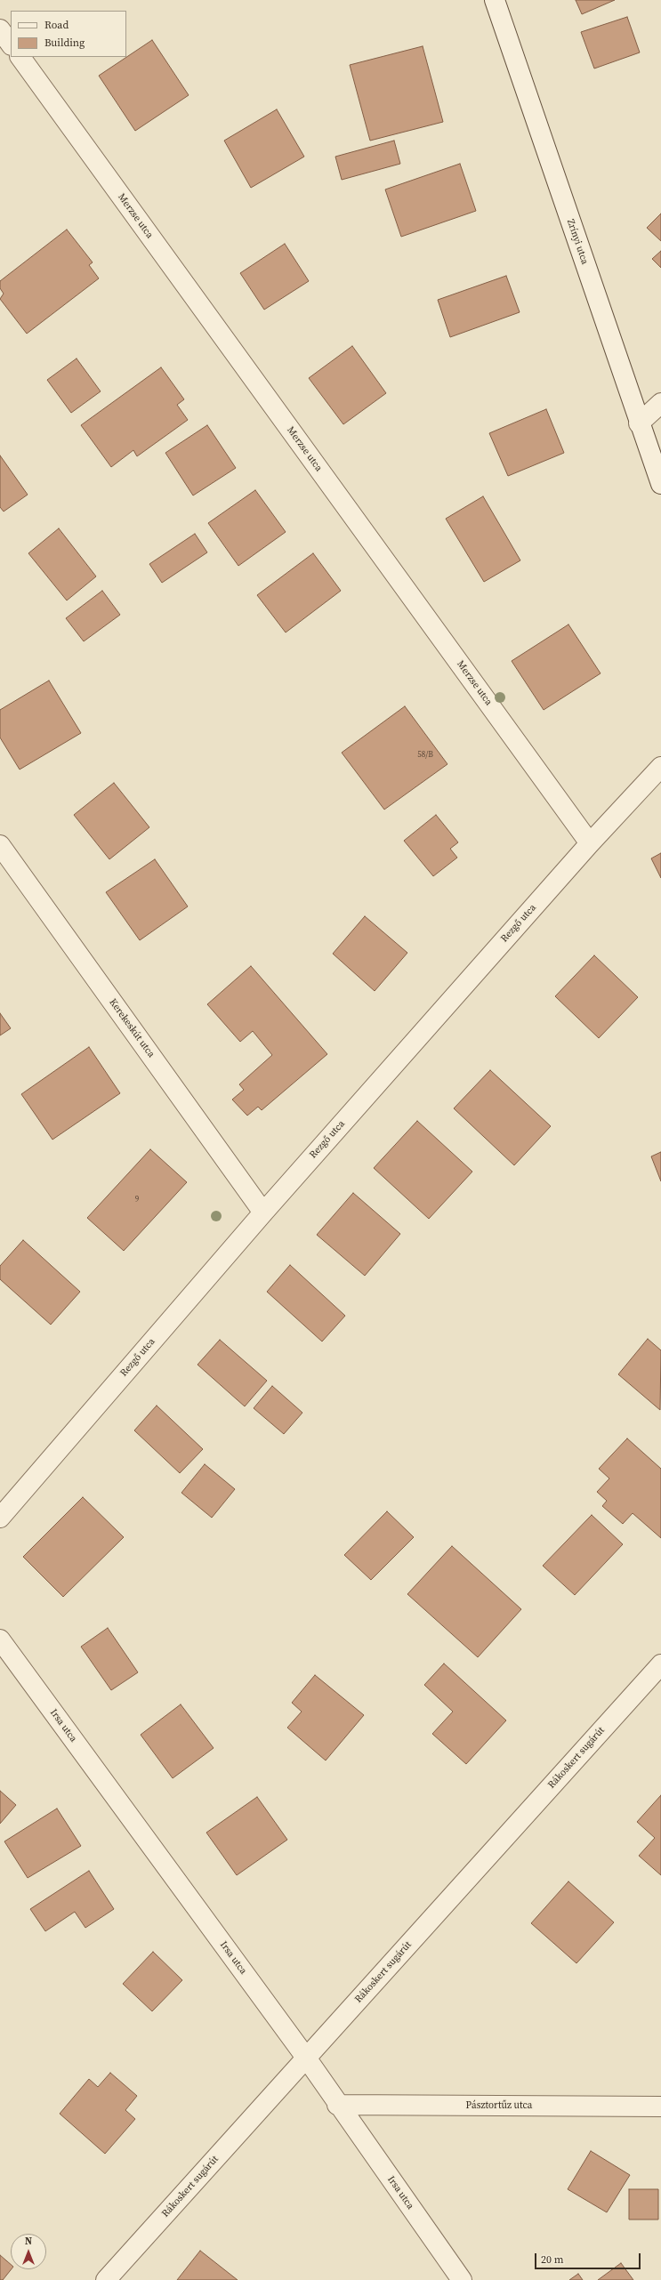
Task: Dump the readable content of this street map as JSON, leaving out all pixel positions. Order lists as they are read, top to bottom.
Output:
{
  "streets": {
    "street": [
      "Merzse utca",
      "Zrínyi utca",
      "Rezgő utca",
      "Kerekeskút utca",
      "Irsa utca",
      "Rákoskert sugárút",
      "Pásztortűz utca"
    ]
  },
  "crossings": [
    ["Merzse utca", "Rezgő utca"],
    ["Rezgő utca", "Kerekeskút utca"],
    ["Irsa utca", "Rákoskert sugárút"],
    ["Irsa utca", "Pásztortűz utca"]
  ],
  "house_numbers": ["58/B", "9"],
  "legend": ["Road", "Building"],
  "scale_bar": "20 m",
  "north": "top"
}
